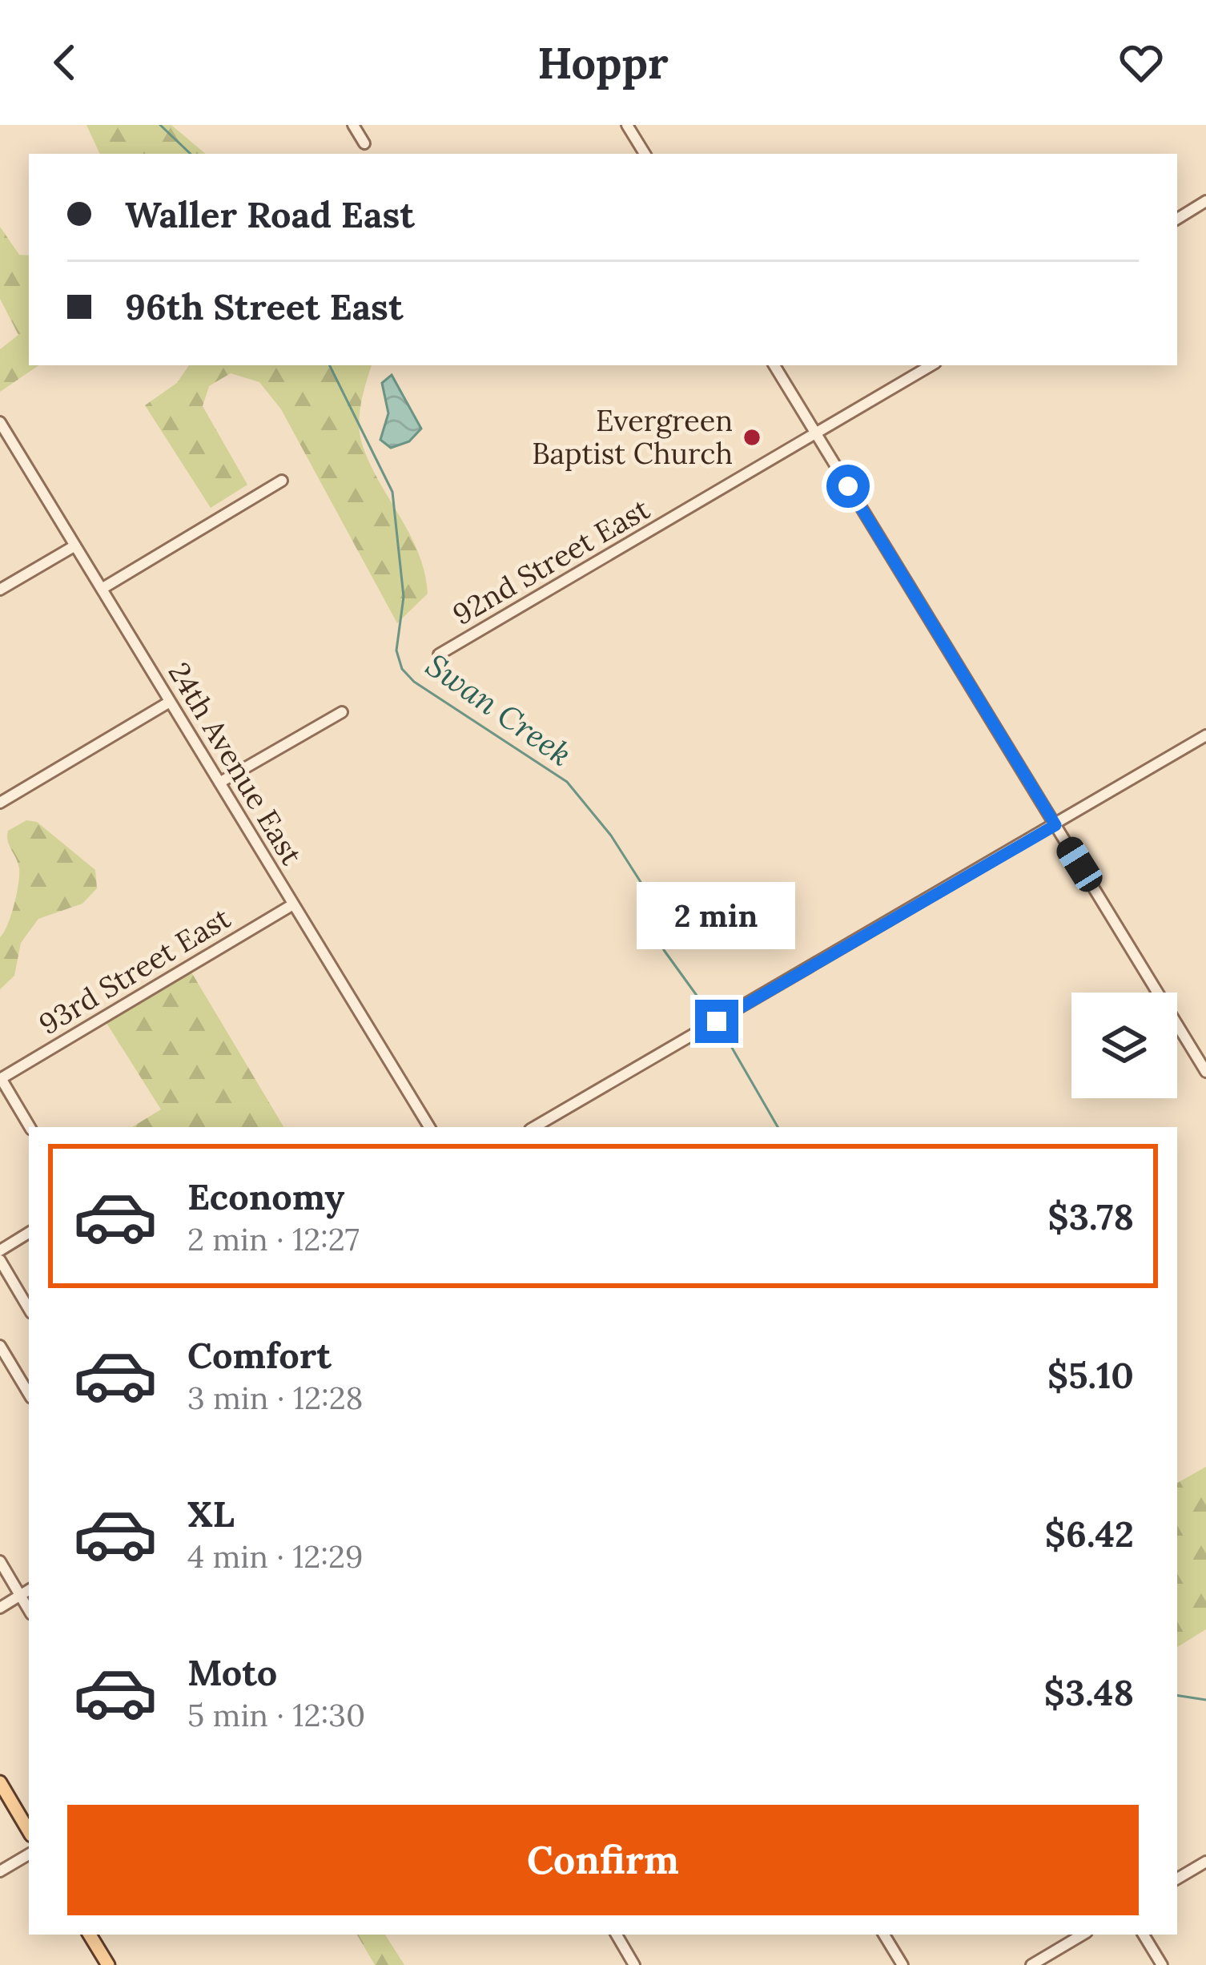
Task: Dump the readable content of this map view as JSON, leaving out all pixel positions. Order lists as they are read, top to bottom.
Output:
{
  "streets": {
    "street": ["92nd Street East", "24th Avenue East", "93rd Street East"]
  },
  "crossings": [
    ["24th Avenue East", "93rd Street East"]
  ],
  "water": ["Swan Creek"],
  "places": ["Evergreen Baptist Church"],
  "page": {
    "header": "Hoppr",
    "banner": ["Waller Road East", "96th Street East"],
    "bubble": "2 min",
    "list": [
      {
        "name": "Economy",
        "note": "2 min · 12:27",
        "value": "$3.78"
      },
      {
        "name": "Comfort",
        "note": "3 min · 12:28",
        "value": "$5.10"
      },
      {
        "name": "XL",
        "note": "4 min · 12:29",
        "value": "$6.42"
      },
      {
        "name": "Moto",
        "note": "5 min · 12:30",
        "value": "$3.48"
      }
    ],
    "buttons": "Confirm"
  }
}
